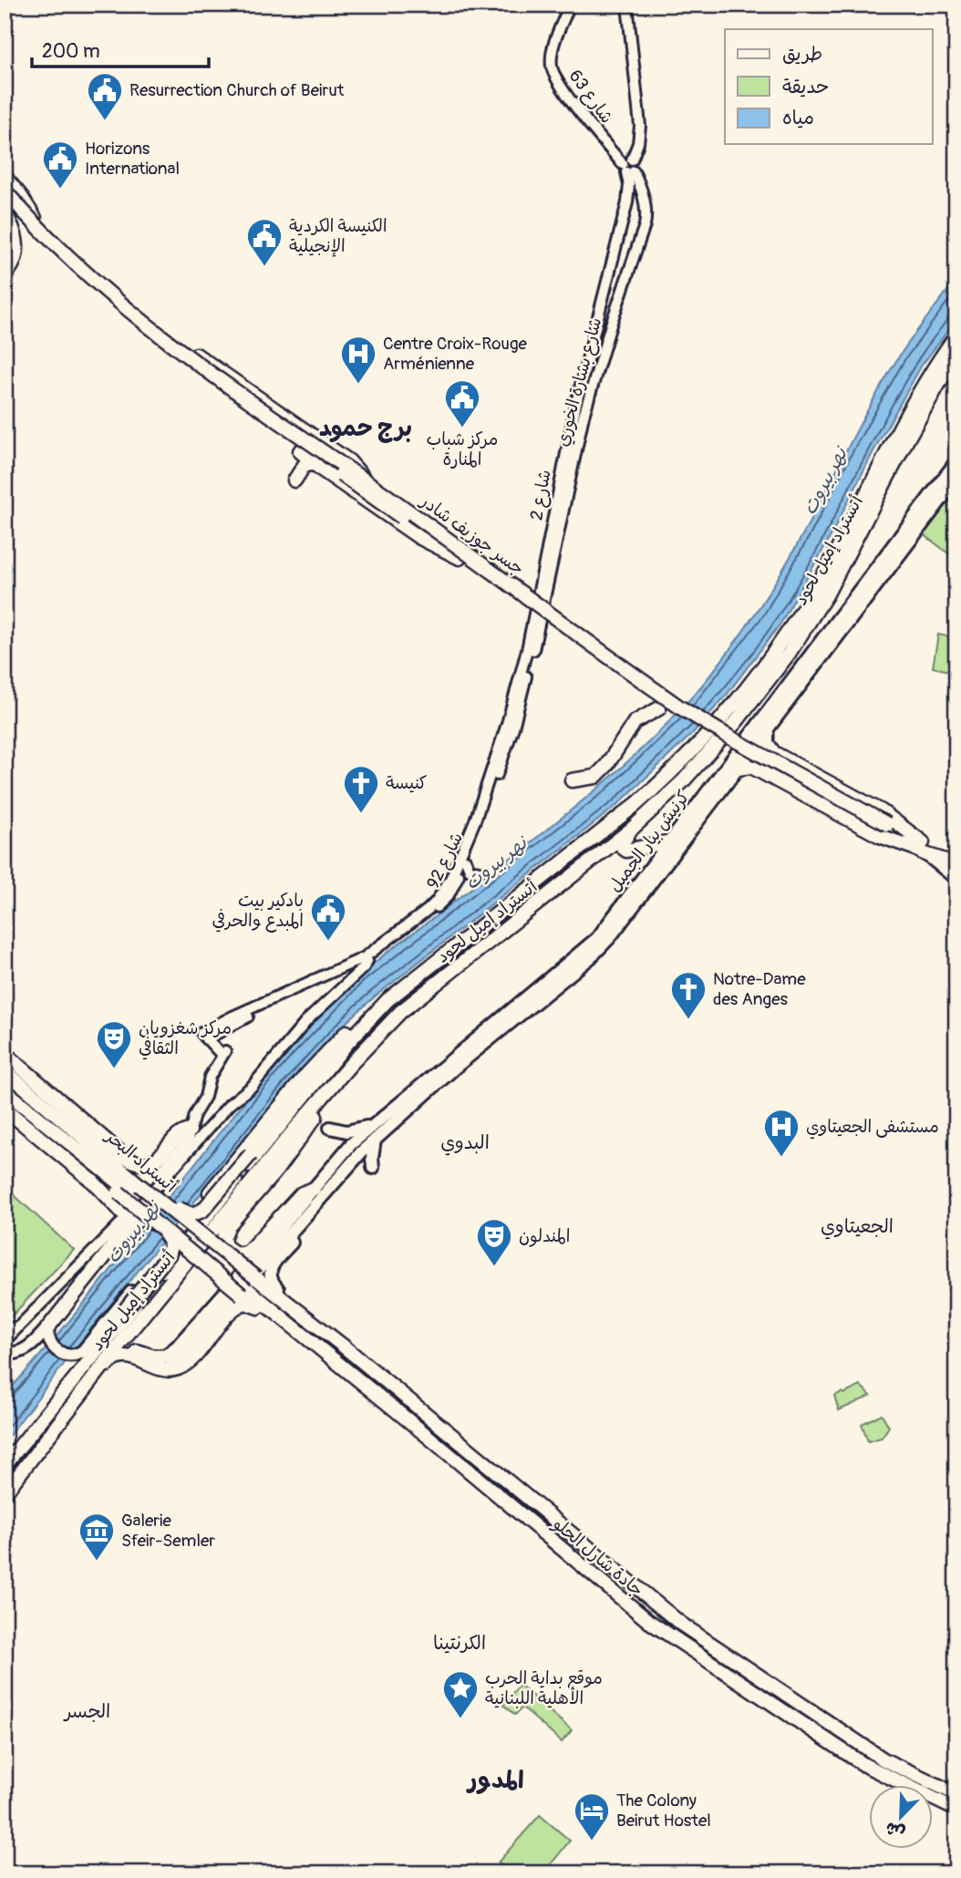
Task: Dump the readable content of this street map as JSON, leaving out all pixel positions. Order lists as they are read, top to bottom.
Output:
{
  "streets": {
    "highway": [
      "جسر جوزيف شادر",
      "أتستراد إميل لحود",
      "كرنيش بيار الجميل",
      "أتستراد البحر",
      "جادة شارل الحلو"
    ],
    "main road": [
      "شارع 63",
      "شارع بشارة الخوري",
      "شارع 2",
      "شارع 92"
    ]
  },
  "crossings": [
    ["شارع 63", "شارع بشارة الخوري"],
    ["شارع 63", "شارع 2"],
    ["شارع بشارة الخوري", "شارع 2"],
    ["شارع بشارة الخوري", "شارع 92"],
    ["شارع 2", "شارع 92"],
    ["أتستراد البحر", "جادة شارل الحلو"]
  ],
  "districts": [
    "برج حموﺪ",
    "البدوي",
    "الجعيتاوي",
    "الكرنتينا",
    "الجسر",
    "المدور"
  ],
  "water": ["نهر بيروت"],
  "places": {
    "public building": [
      "Resurrection Church of Beirut",
      "Horizons International",
      "الكنيسة الكردية الإنجيلية",
      "مركز شباب المنارة",
      "بادكير بيت المبدع والحرفي"
    ],
    "hospital": ["Centre Croix-Rouge Arménienne", "مستشفى الجعيتاوي"],
    "church": ["كنيسة", "Notre-Dame des Anges"],
    "theatre": ["مركز شغزويان الثقافي", "المندلون"],
    "museum": ["Galerie Sfeir-Semler"],
    "place": ["موقع بداية الحرب الأهلية اللبنانية"],
    "hotel": ["The Colony Beirut Hostel"]
  },
  "legend": ["طريق", "حديقة", "مياه"],
  "scale_bar": "200 m",
  "north": "bottom left"
}
